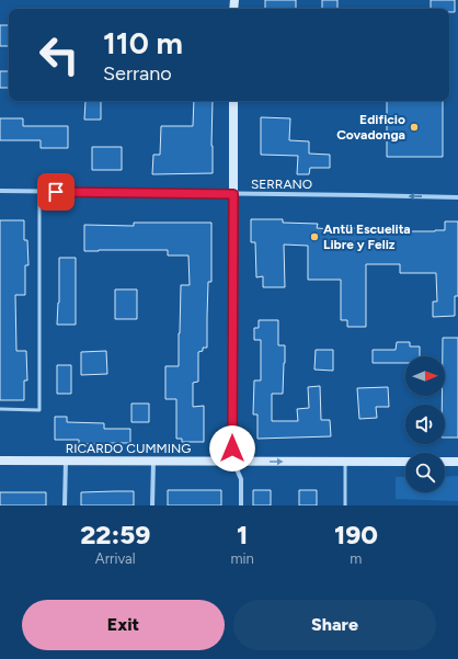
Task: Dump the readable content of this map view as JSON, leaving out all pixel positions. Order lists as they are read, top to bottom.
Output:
{
  "streets": {
    "main road": ["RICARDO CUMMING"],
    "street": ["SERRANO"]
  },
  "one_way": ["SERRANO"],
  "places": ["Edificio Covadonga", "Antü Escuelita Libre y Feliz"],
  "north": "right",
  "page": {
    "turn": ["110 m", "Serrano"],
    "eta": [
      "22:59",
      "Arrival",
      "1",
      "min",
      "190",
      "m"
    ],
    "buttons": ["Exit", "Share"]
  }
}
